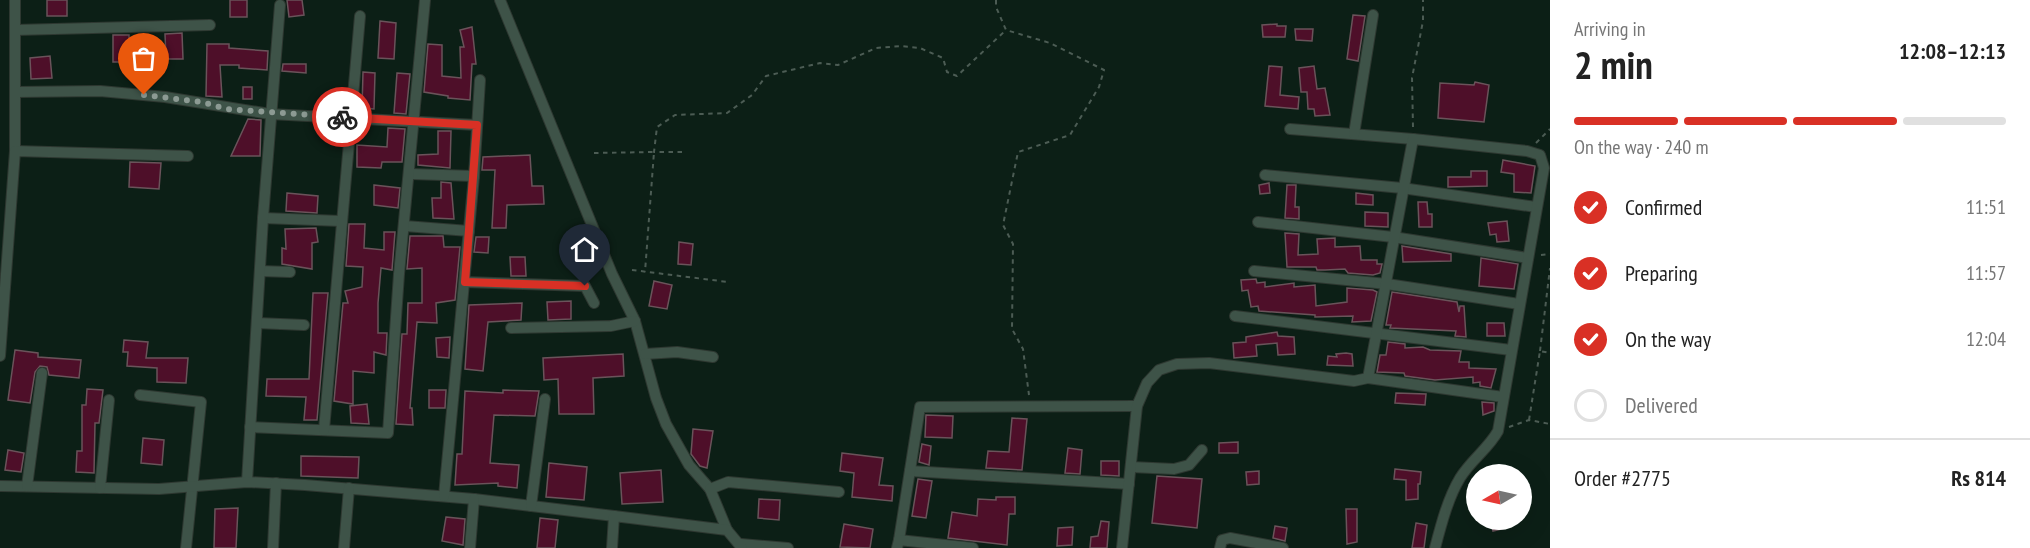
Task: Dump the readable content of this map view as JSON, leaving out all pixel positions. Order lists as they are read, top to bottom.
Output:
{
  "north": "left",
  "page": {
    "heading": ["2 min", "Arriving in", "12:08–12:13"],
    "panel": ["Order #2775", "Rs 814"],
    "bar": "On the way · 240 m",
    "list": [
      ["Confirmed", "11:51"],
      ["Preparing", "11:57"],
      ["On the way", "12:04"],
      "Delivered"
    ]
  }
}
